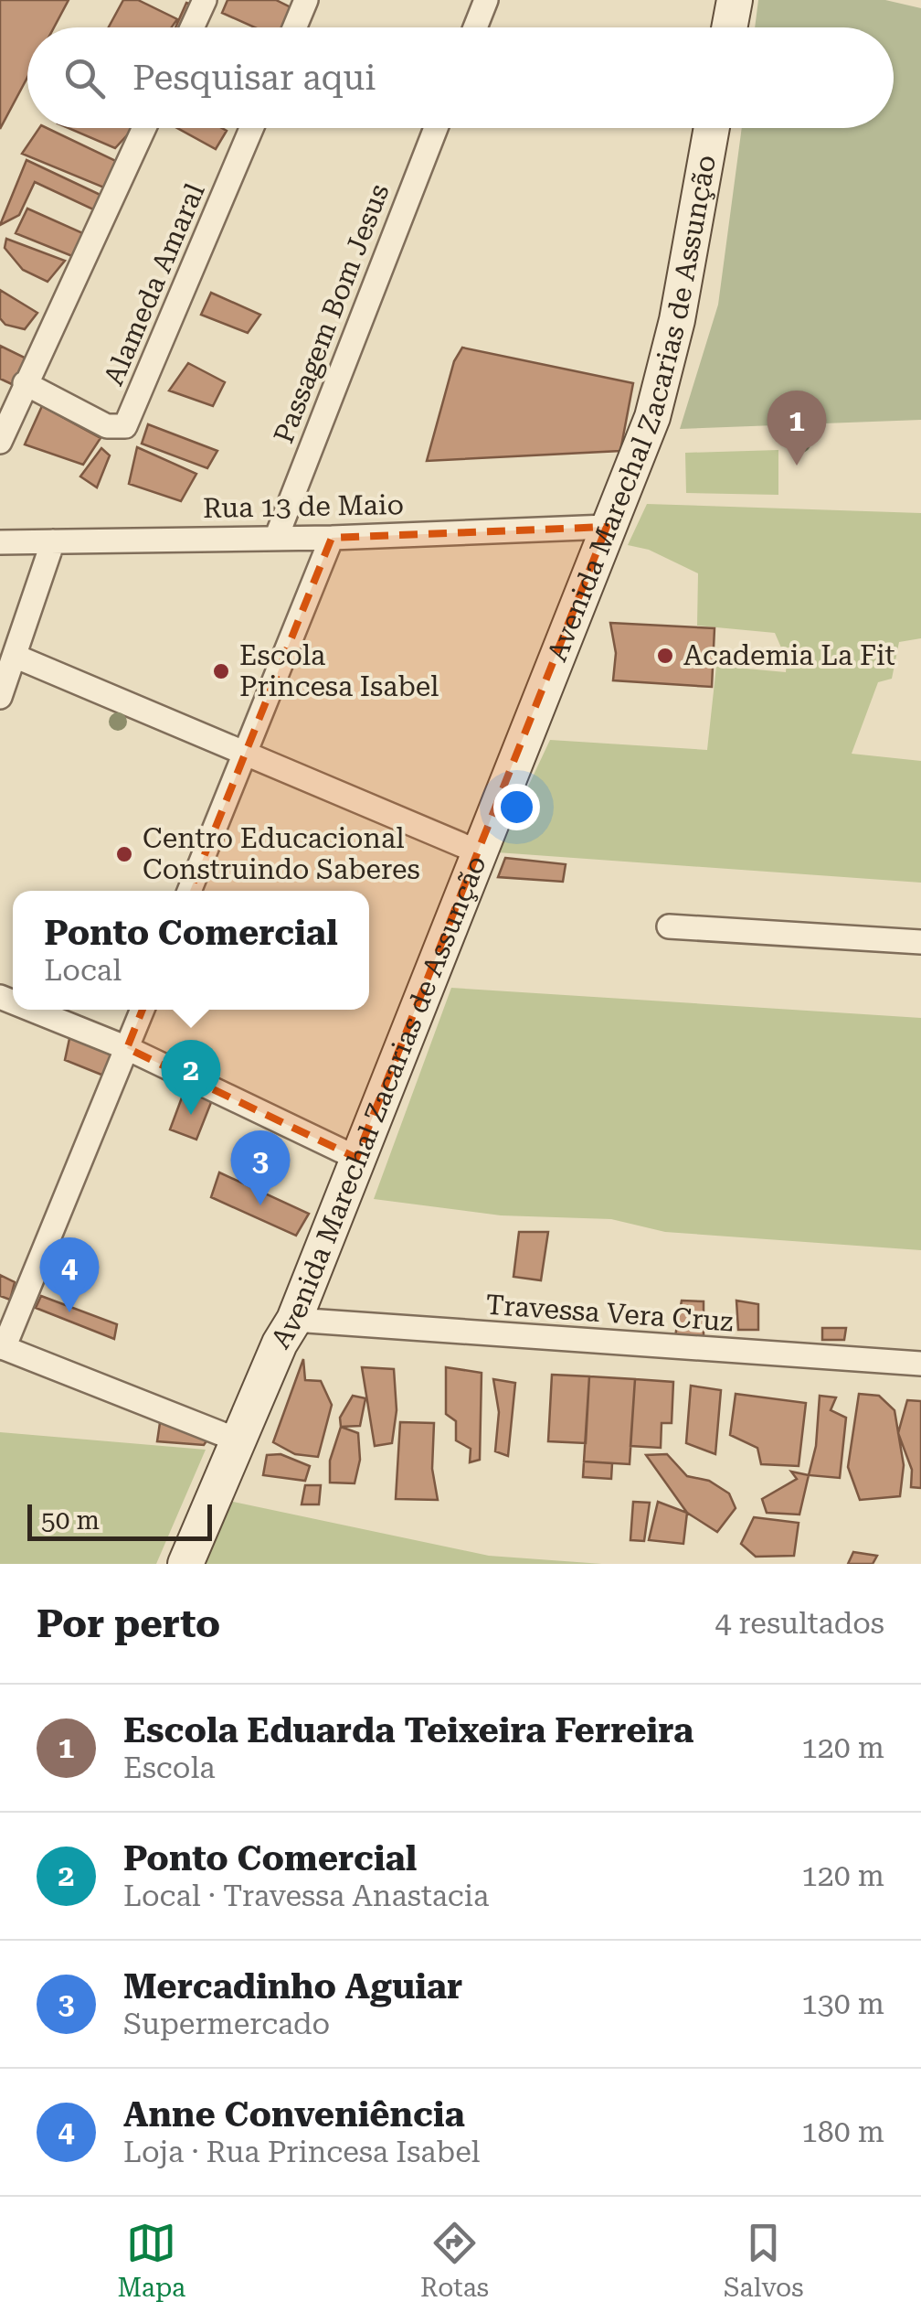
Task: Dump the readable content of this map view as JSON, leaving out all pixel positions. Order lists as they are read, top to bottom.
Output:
{
  "streets": {
    "main road": ["Avenida Marechal Zacarias de Assunção"],
    "street": [
      "Alameda Amaral",
      "Passagem Bom Jesus",
      "Rua 13 de Maio",
      "Travessa Vera Cruz"
    ]
  },
  "crossings": [
    ["Passagem Bom Jesus", "Rua 13 de Maio"],
    ["Avenida Marechal Zacarias de Assunção", "Rua 13 de Maio"],
    ["Avenida Marechal Zacarias de Assunção", "Travessa Vera Cruz"]
  ],
  "places": ["Academia La Fit", "Escola Princesa Isabel", "Centro Educacional Construindo Saberes"],
  "scale_bar": "50 m",
  "page": {
    "search": "Pesquisar aqui",
    "pins": [
      "1",
      "2",
      "3",
      "4"
    ],
    "popup": ["Ponto Comercial", "Local"],
    "scale": "50 m",
    "heading": ["Por perto", "4 resultados"],
    "list": [
      {
        "mark": "1",
        "name": "Escola Eduarda Teixeira Ferreira",
        "note": "Escola",
        "value": "120 m"
      },
      {
        "mark": "2",
        "name": "Ponto Comercial",
        "note": "Local · Travessa Anastacia",
        "value": "120 m"
      },
      {
        "mark": "3",
        "name": "Mercadinho Aguiar",
        "note": "Supermercado",
        "value": "130 m"
      },
      {
        "mark": "4",
        "name": "Anne Conveniência",
        "note": "Loja · Rua Princesa Isabel",
        "value": "180 m"
      }
    ],
    "nav": ["Mapa", "Rotas", "Salvos"]
  }
}
